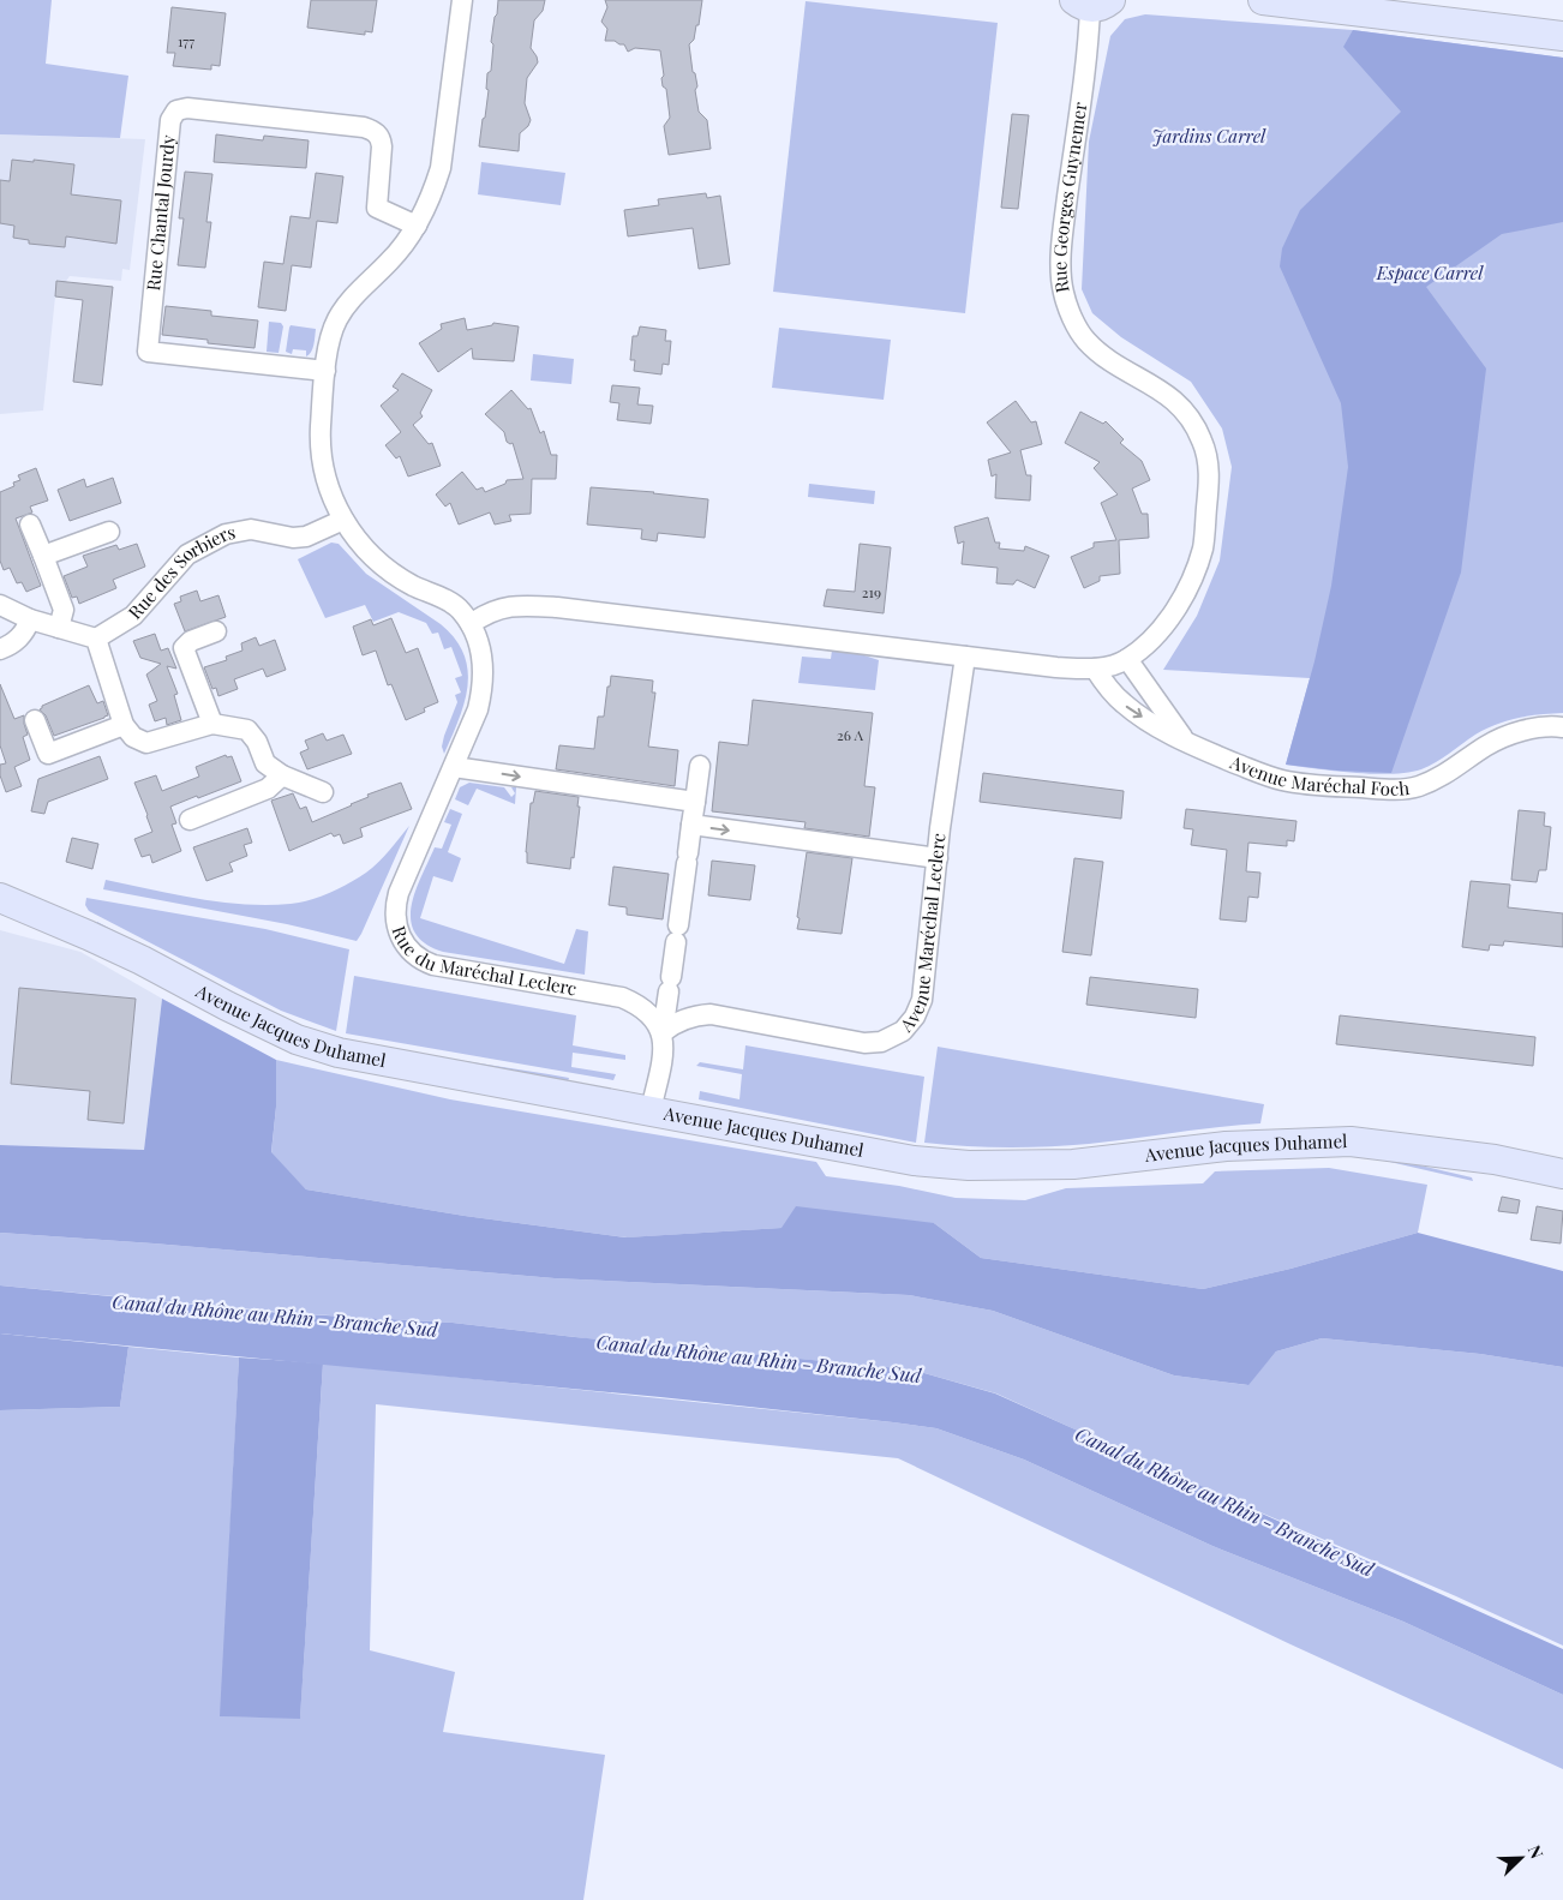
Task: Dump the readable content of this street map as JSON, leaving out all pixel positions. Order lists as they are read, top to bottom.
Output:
{
  "streets": {
    "main road": ["Avenue Jacques Duhamel"],
    "street": [
      "Rue Georges Guynemer",
      "Rue Chantal Jourdy",
      "Rue des Sorbiers",
      "Avenue Maréchal Foch",
      "Avenue Maréchal Leclerc",
      "Rue du Maréchal Leclerc"
    ]
  },
  "crossings": [
    ["Avenue Maréchal Leclerc", "Rue du Maréchal Leclerc"]
  ],
  "water": ["Canal du Rhône au Rhin - Branche Sud"],
  "parks": ["Jardins Carrel", "Espace Carrel"],
  "house_numbers": ["177", "219", "26 A"],
  "north": "top right"
}
